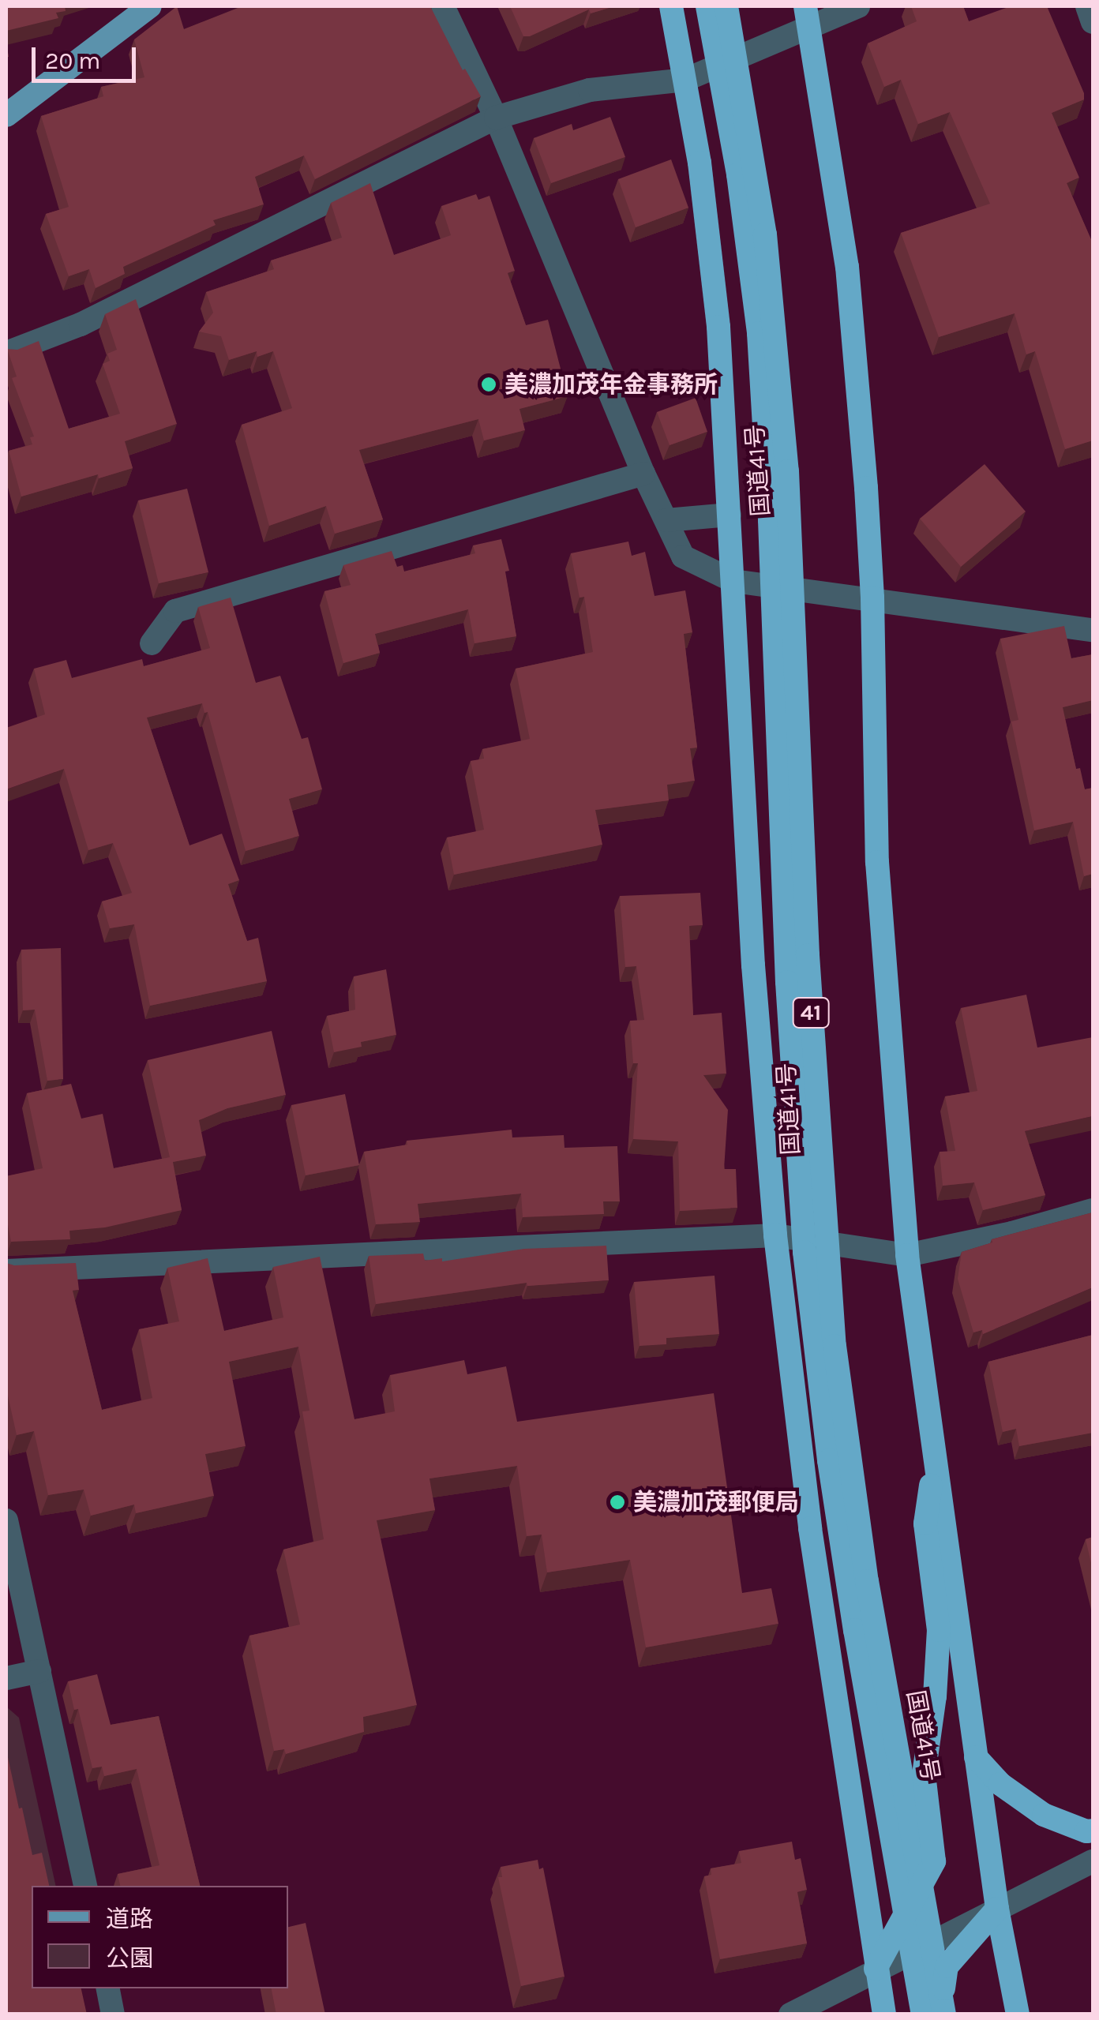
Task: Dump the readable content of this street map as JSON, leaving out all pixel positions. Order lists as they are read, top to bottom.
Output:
{
  "streets": {
    "highway": ["国道41号", "41"]
  },
  "places": ["美濃加茂年金事務所", "美濃加茂郵便局"],
  "legend": ["道路", "公園"],
  "scale_bar": "20 m"
}
